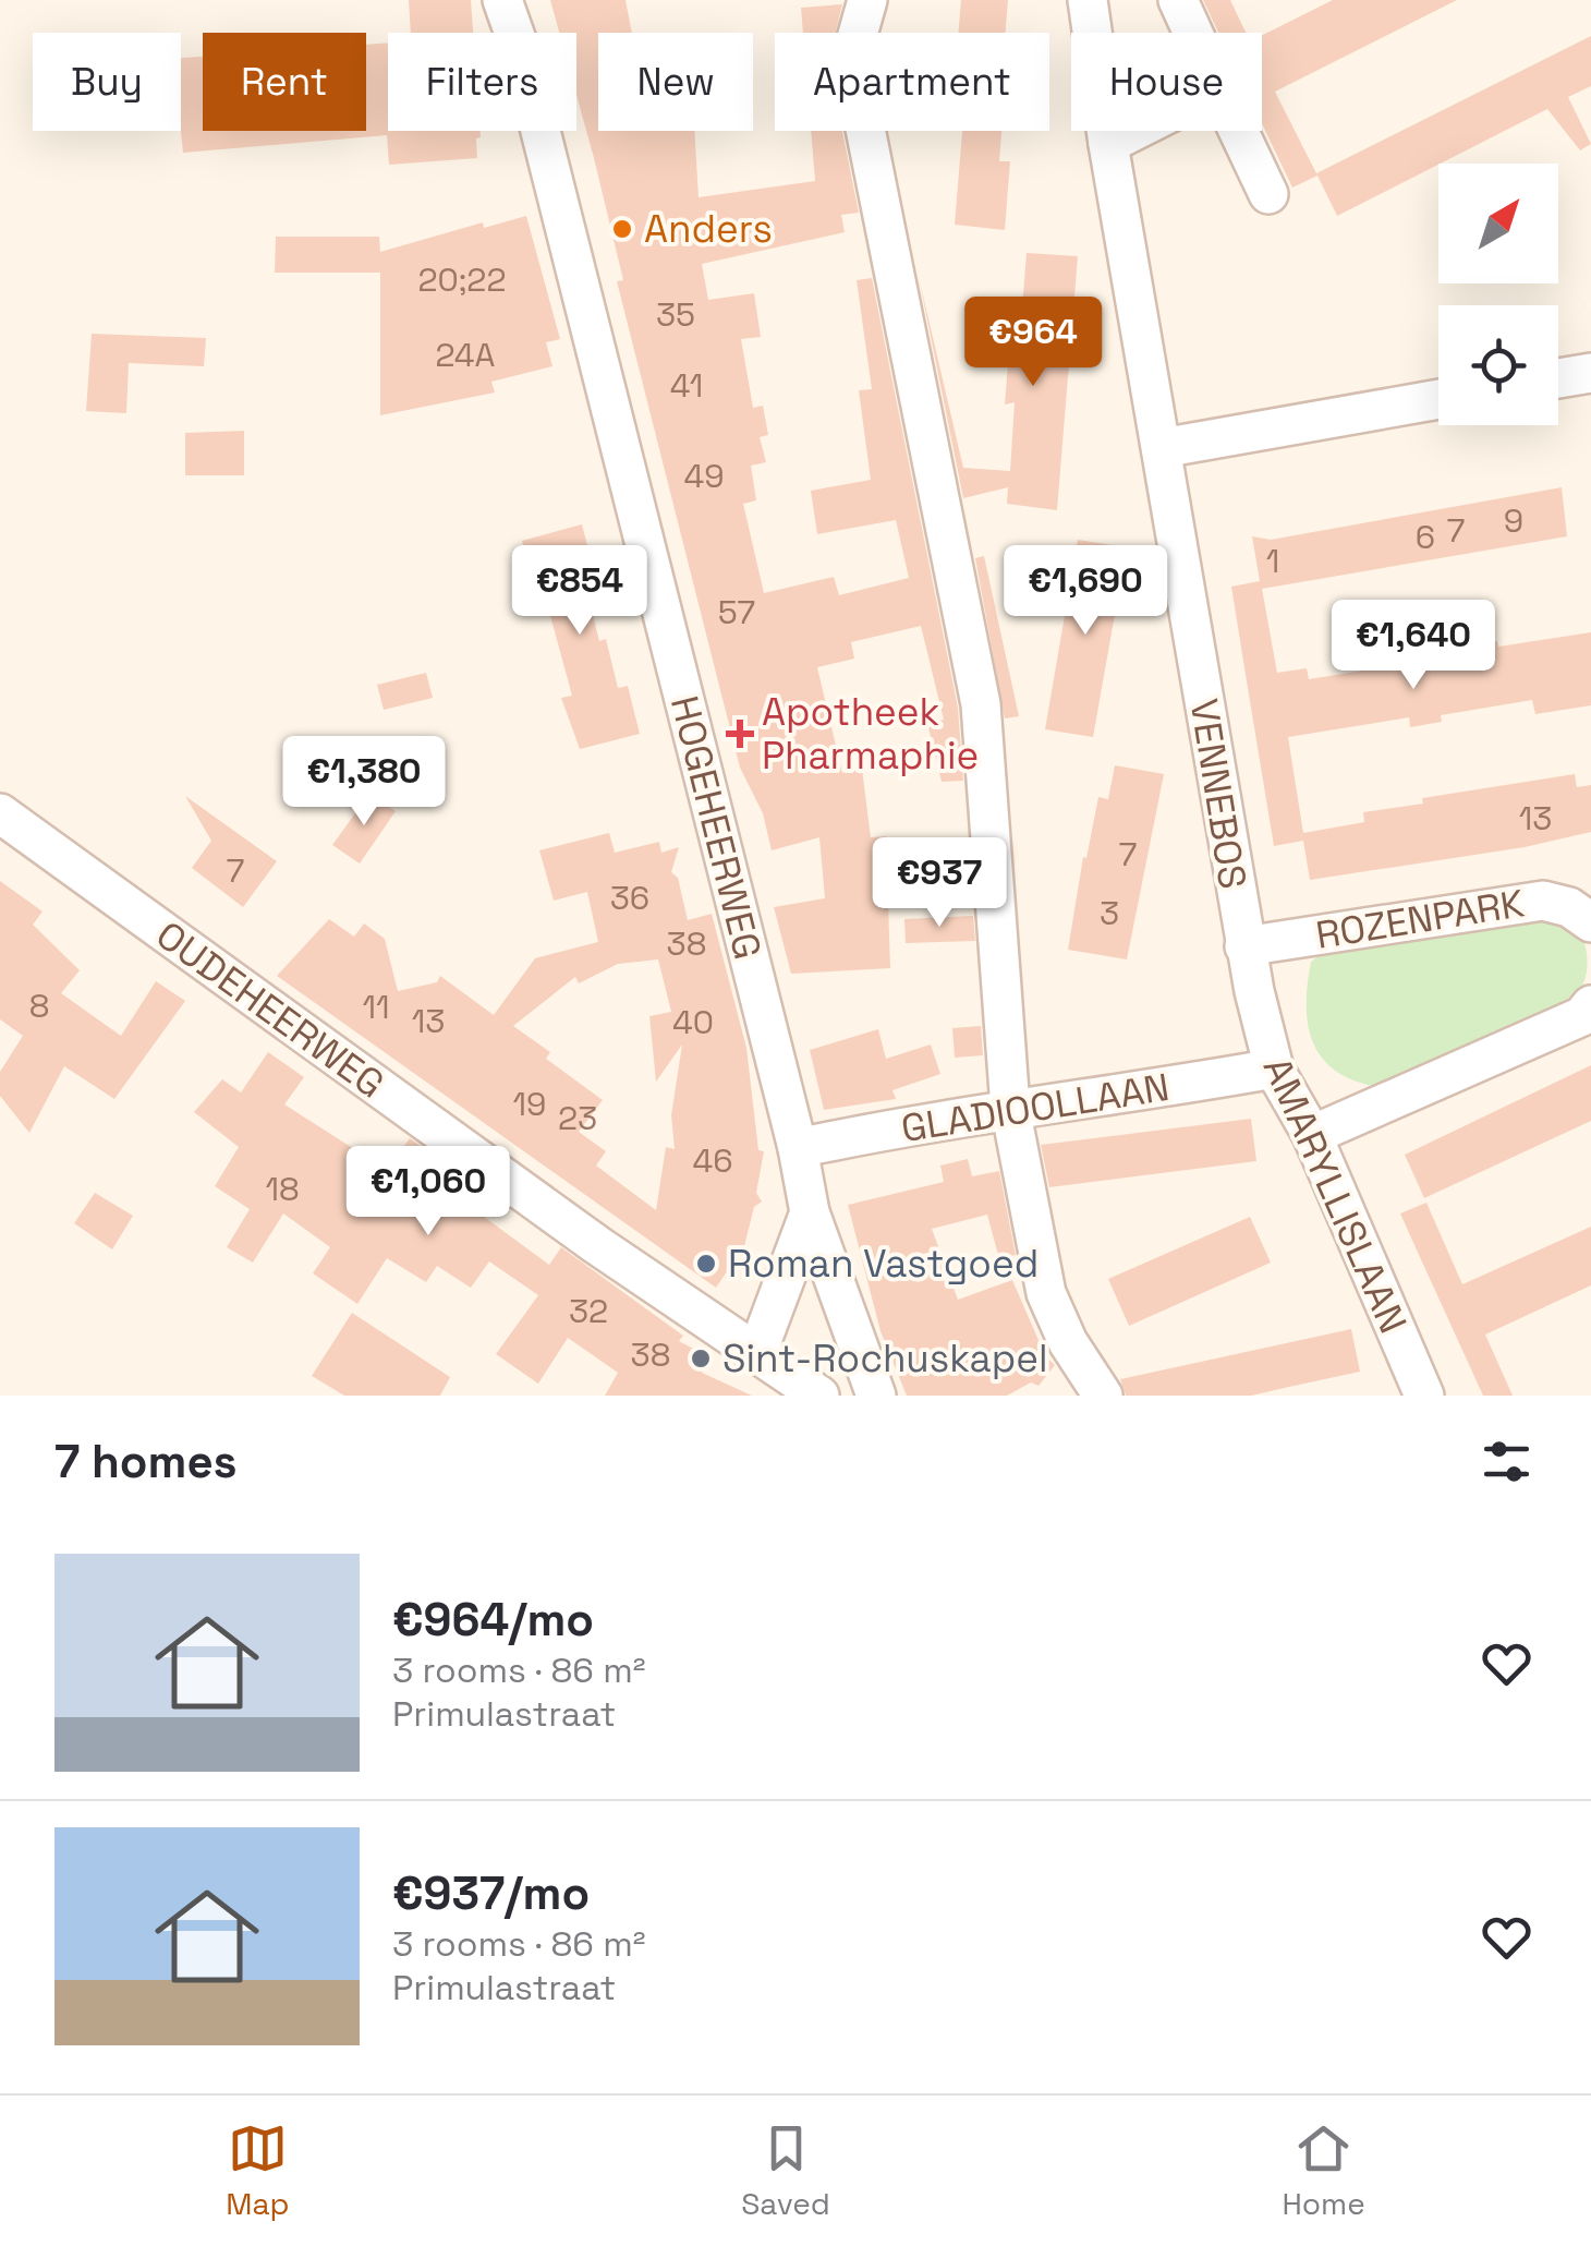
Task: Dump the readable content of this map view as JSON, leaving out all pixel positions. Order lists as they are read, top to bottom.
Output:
{
  "streets": {
    "street": [
      "VENNEBOS",
      "HOGEHEERWEG",
      "ROZENPARK",
      "OUDEHEERWEG",
      "GLADIOOLLAAN",
      "AMARYLLISLAAN"
    ]
  },
  "crossings": [
    ["VENNEBOS", "ROZENPARK"],
    ["VENNEBOS", "AMARYLLISLAAN"],
    ["HOGEHEERWEG", "GLADIOOLLAAN"],
    ["GLADIOOLLAAN", "AMARYLLISLAAN"]
  ],
  "places": {
    "other": ["Anders", "Roman Vastgoed", "Sint-Rochuskapel"],
    "health": ["Apotheek Pharmaphie"]
  },
  "house_numbers": [
    "20;22",
    "35",
    "24A",
    "41",
    "49",
    "9",
    "7",
    "6",
    "1",
    "57",
    "13",
    "7",
    "7",
    "36",
    "3",
    "38",
    "8",
    "11",
    "13",
    "40",
    "19",
    "23",
    "46",
    "18",
    "32",
    "38"
  ],
  "north": "top right",
  "page": {
    "chip": [
      "Buy",
      "Rent",
      "Filters",
      "New",
      "Apartment",
      "House"
    ],
    "price": [
      "€964",
      "€854",
      "€1,690",
      "€1,640",
      "€1,380",
      "€937",
      "€1,060"
    ],
    "heading": "7 homes",
    "list": [
      {
        "name": "€964/mo",
        "note": "3 rooms · 86 m² · Primulastraat"
      },
      {
        "name": "€937/mo",
        "note": "3 rooms · 86 m² · Primulastraat"
      }
    ],
    "tabs": ["Map", "Saved", "Home"]
  }
}
